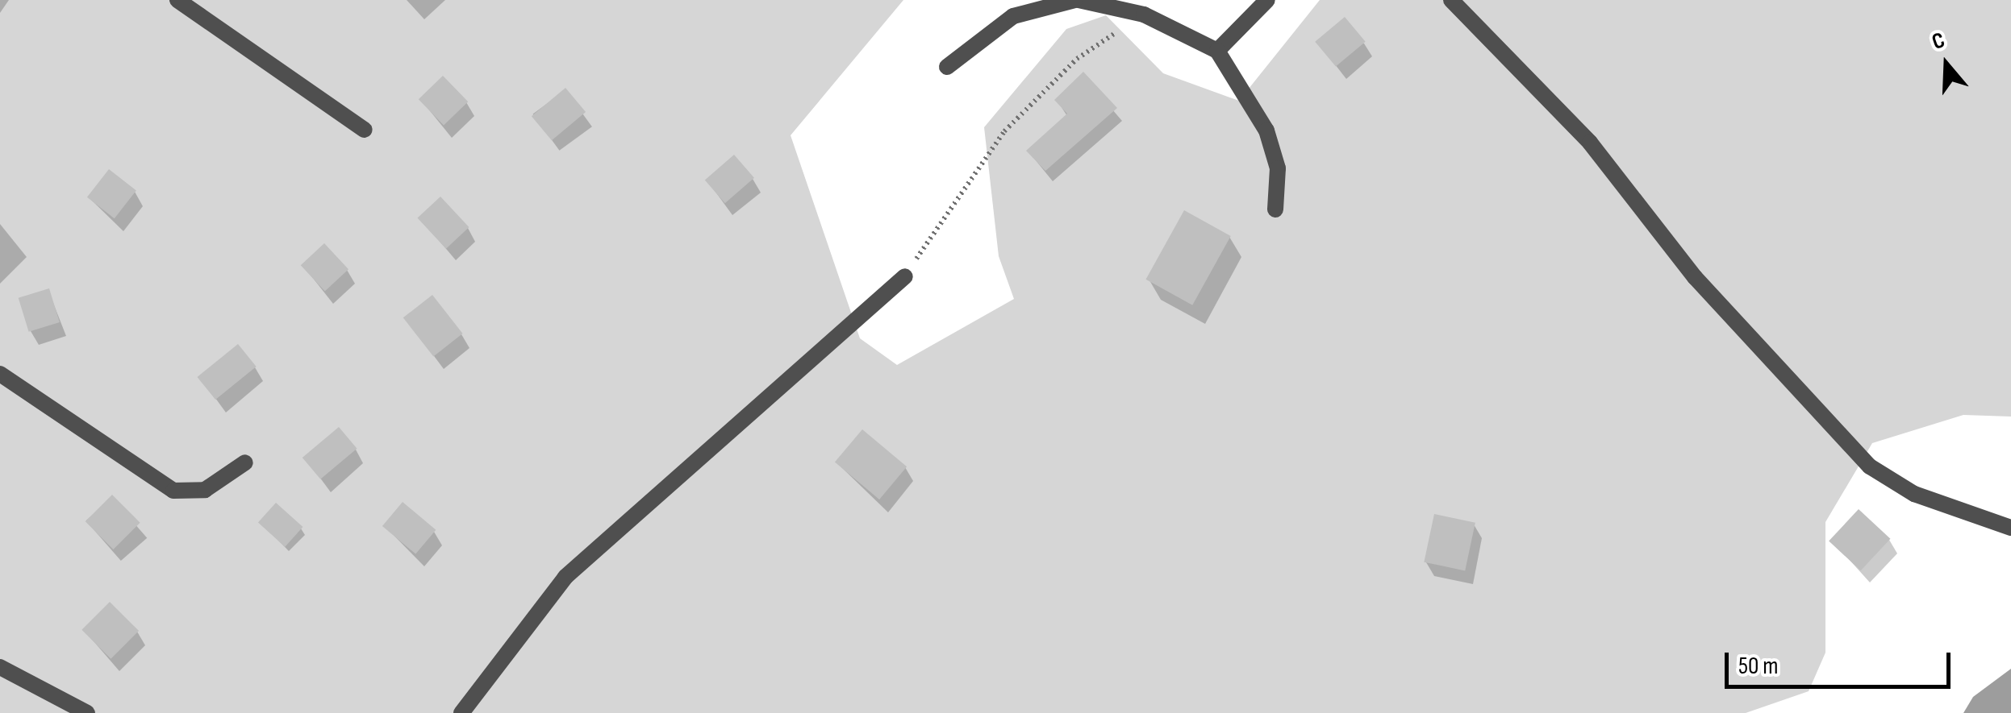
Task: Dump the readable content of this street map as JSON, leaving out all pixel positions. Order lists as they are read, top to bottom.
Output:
{
  "scale_bar": "50 m",
  "north": "top"
}
